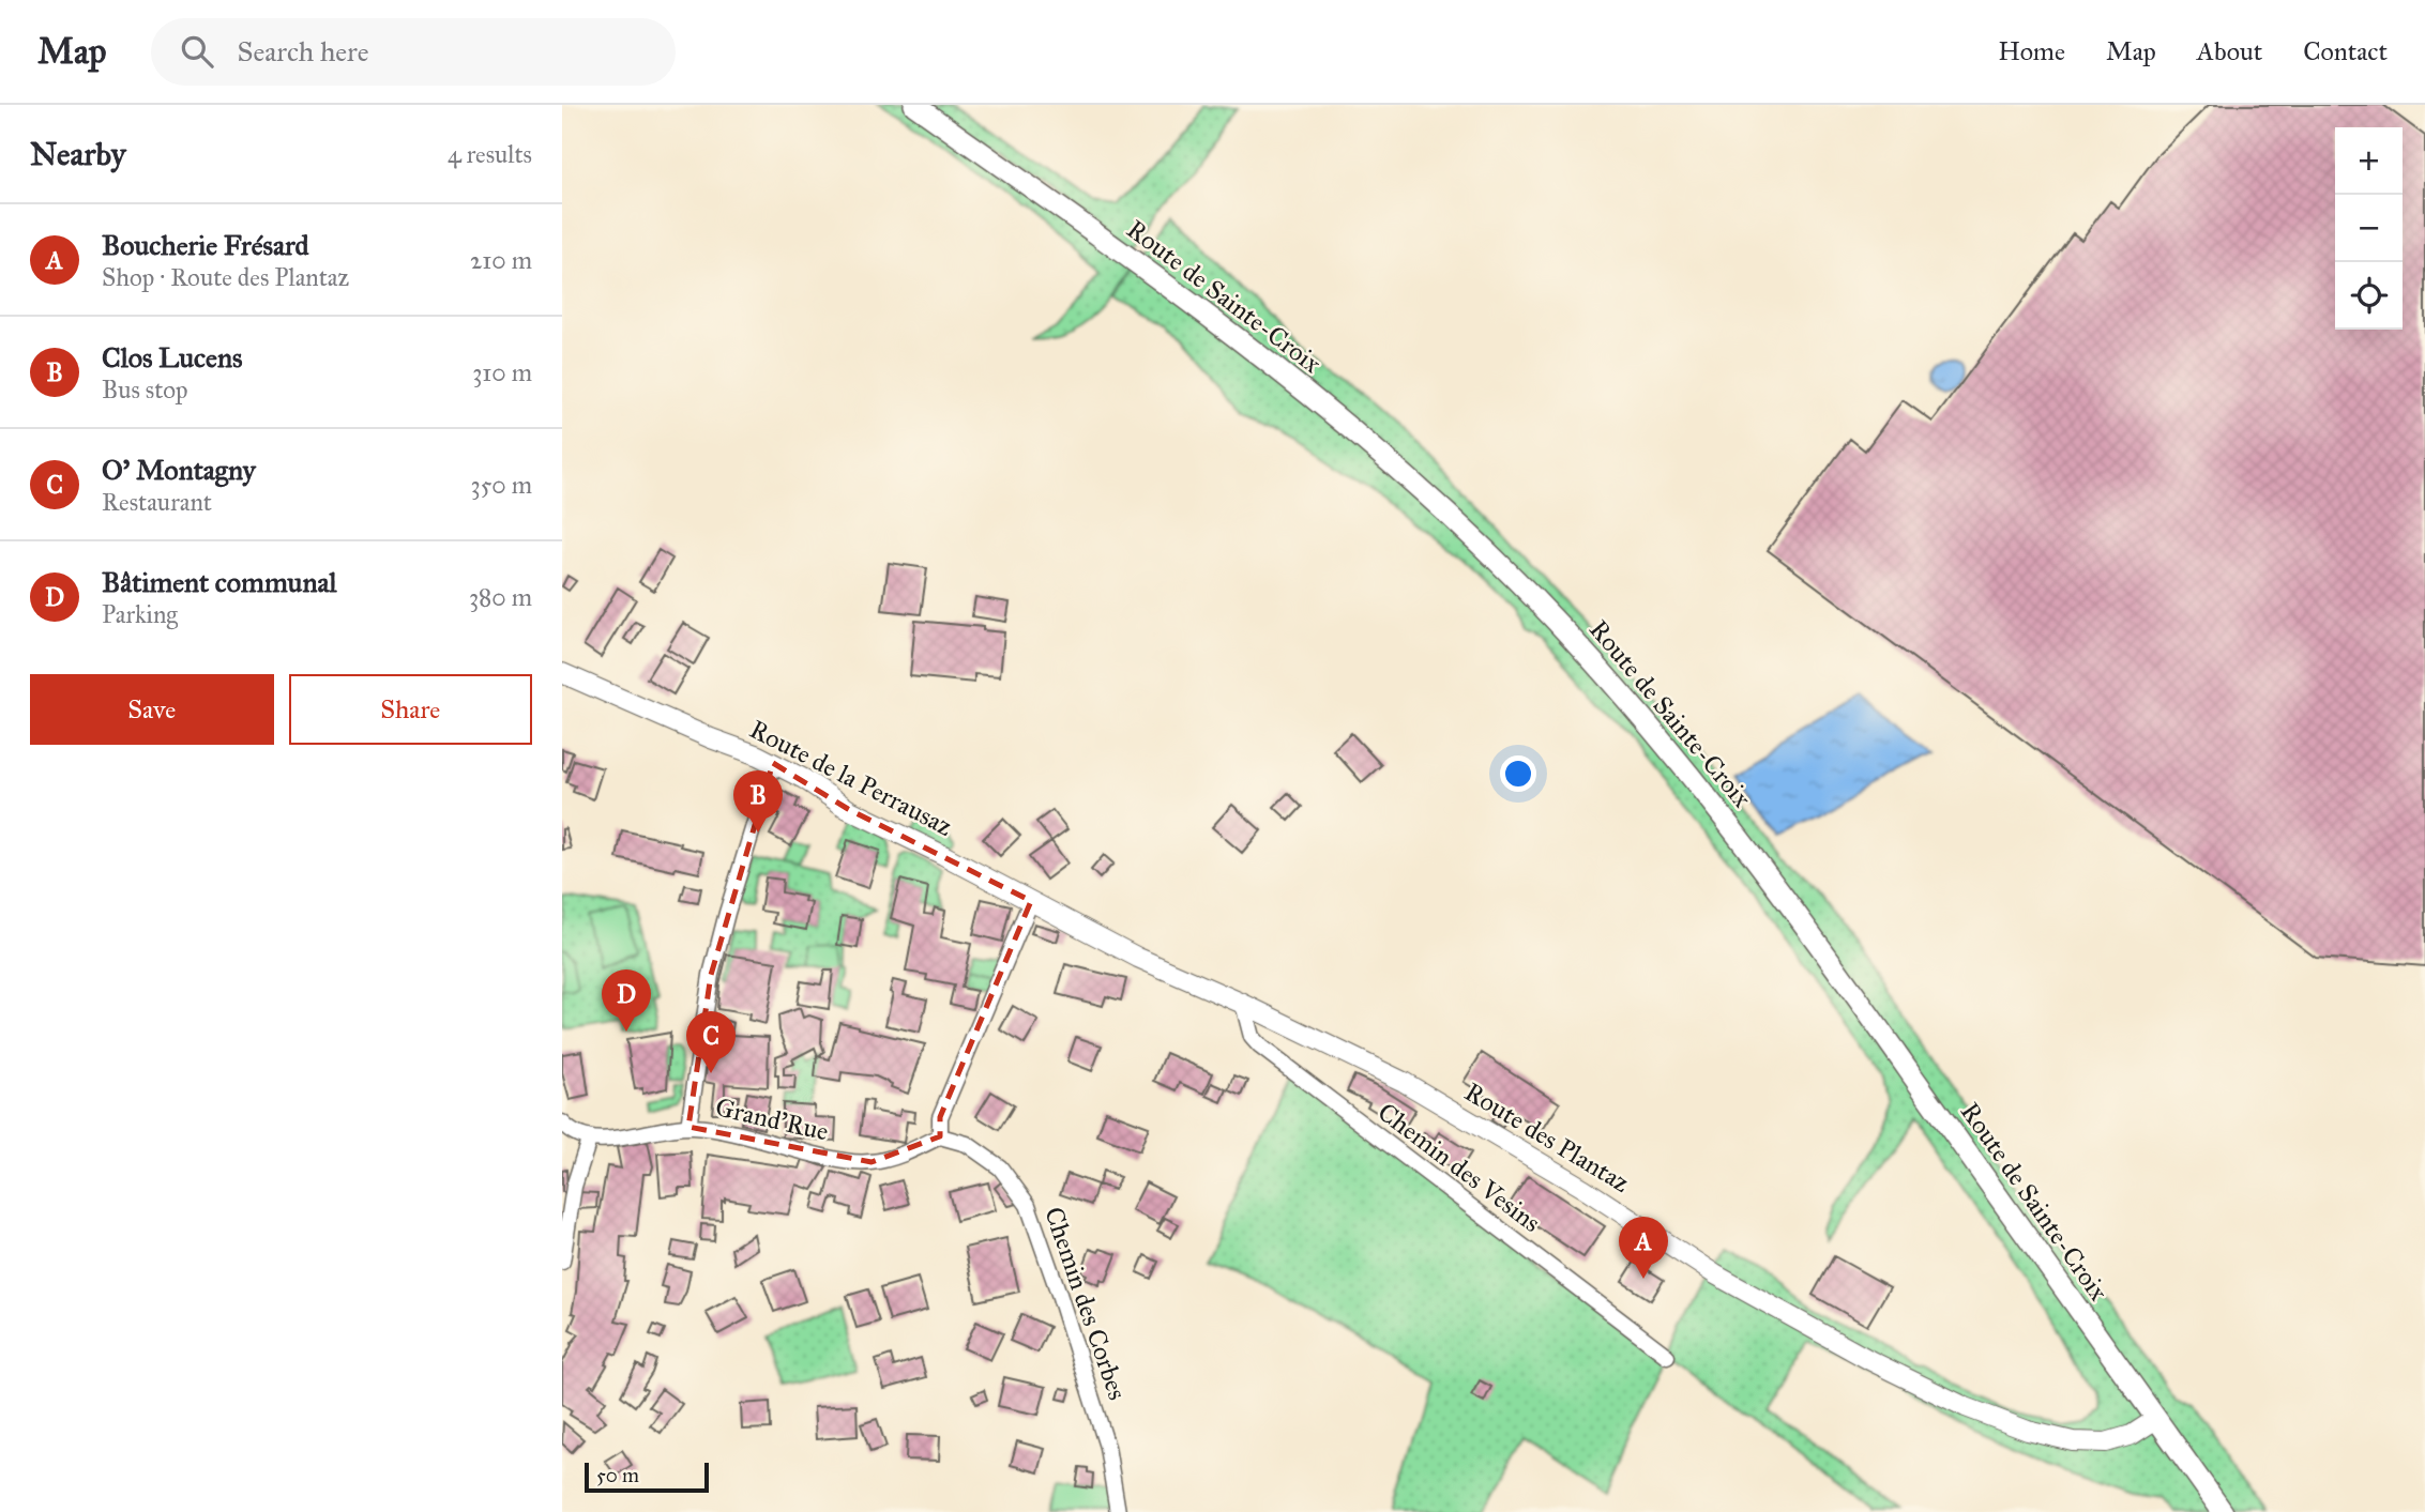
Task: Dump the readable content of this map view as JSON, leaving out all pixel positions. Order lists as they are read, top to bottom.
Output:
{
  "streets": {
    "main road": ["Route de Sainte-Croix"],
    "street": [
      "Route de la Perrausaz",
      "Grand'Rue",
      "Route des Plantaz",
      "Chemin des Vesins",
      "Chemin des Corbes"
    ]
  },
  "crossings": [
    ["Route de Sainte-Croix", "Route des Plantaz"],
    ["Route de la Perrausaz", "Route des Plantaz"],
    ["Grand'Rue", "Chemin des Corbes"],
    ["Route des Plantaz", "Chemin des Vesins"]
  ],
  "scale_bar": "50 m",
  "page": {
    "header": "Map",
    "search": "Search here",
    "nav": [
      "Home",
      "Map",
      "About",
      "Contact"
    ],
    "heading": ["Nearby", "4 results"],
    "map_buttons": ["+", "−"],
    "list": [
      {
        "mark": "A",
        "name": "Boucherie Frésard",
        "note": "Shop · Route des Plantaz",
        "value": "210 m"
      },
      {
        "mark": "B",
        "name": "Clos Lucens",
        "note": "Bus stop",
        "value": "310 m"
      },
      {
        "mark": "C",
        "name": "O' Montagny",
        "note": "Restaurant",
        "value": "350 m"
      },
      {
        "mark": "D",
        "name": "Bâtiment communal",
        "note": "Parking",
        "value": "380 m"
      }
    ],
    "buttons": ["Save", "Share"],
    "pins": [
      "B",
      "D",
      "C",
      "A"
    ],
    "scale": "50 m"
  }
}
